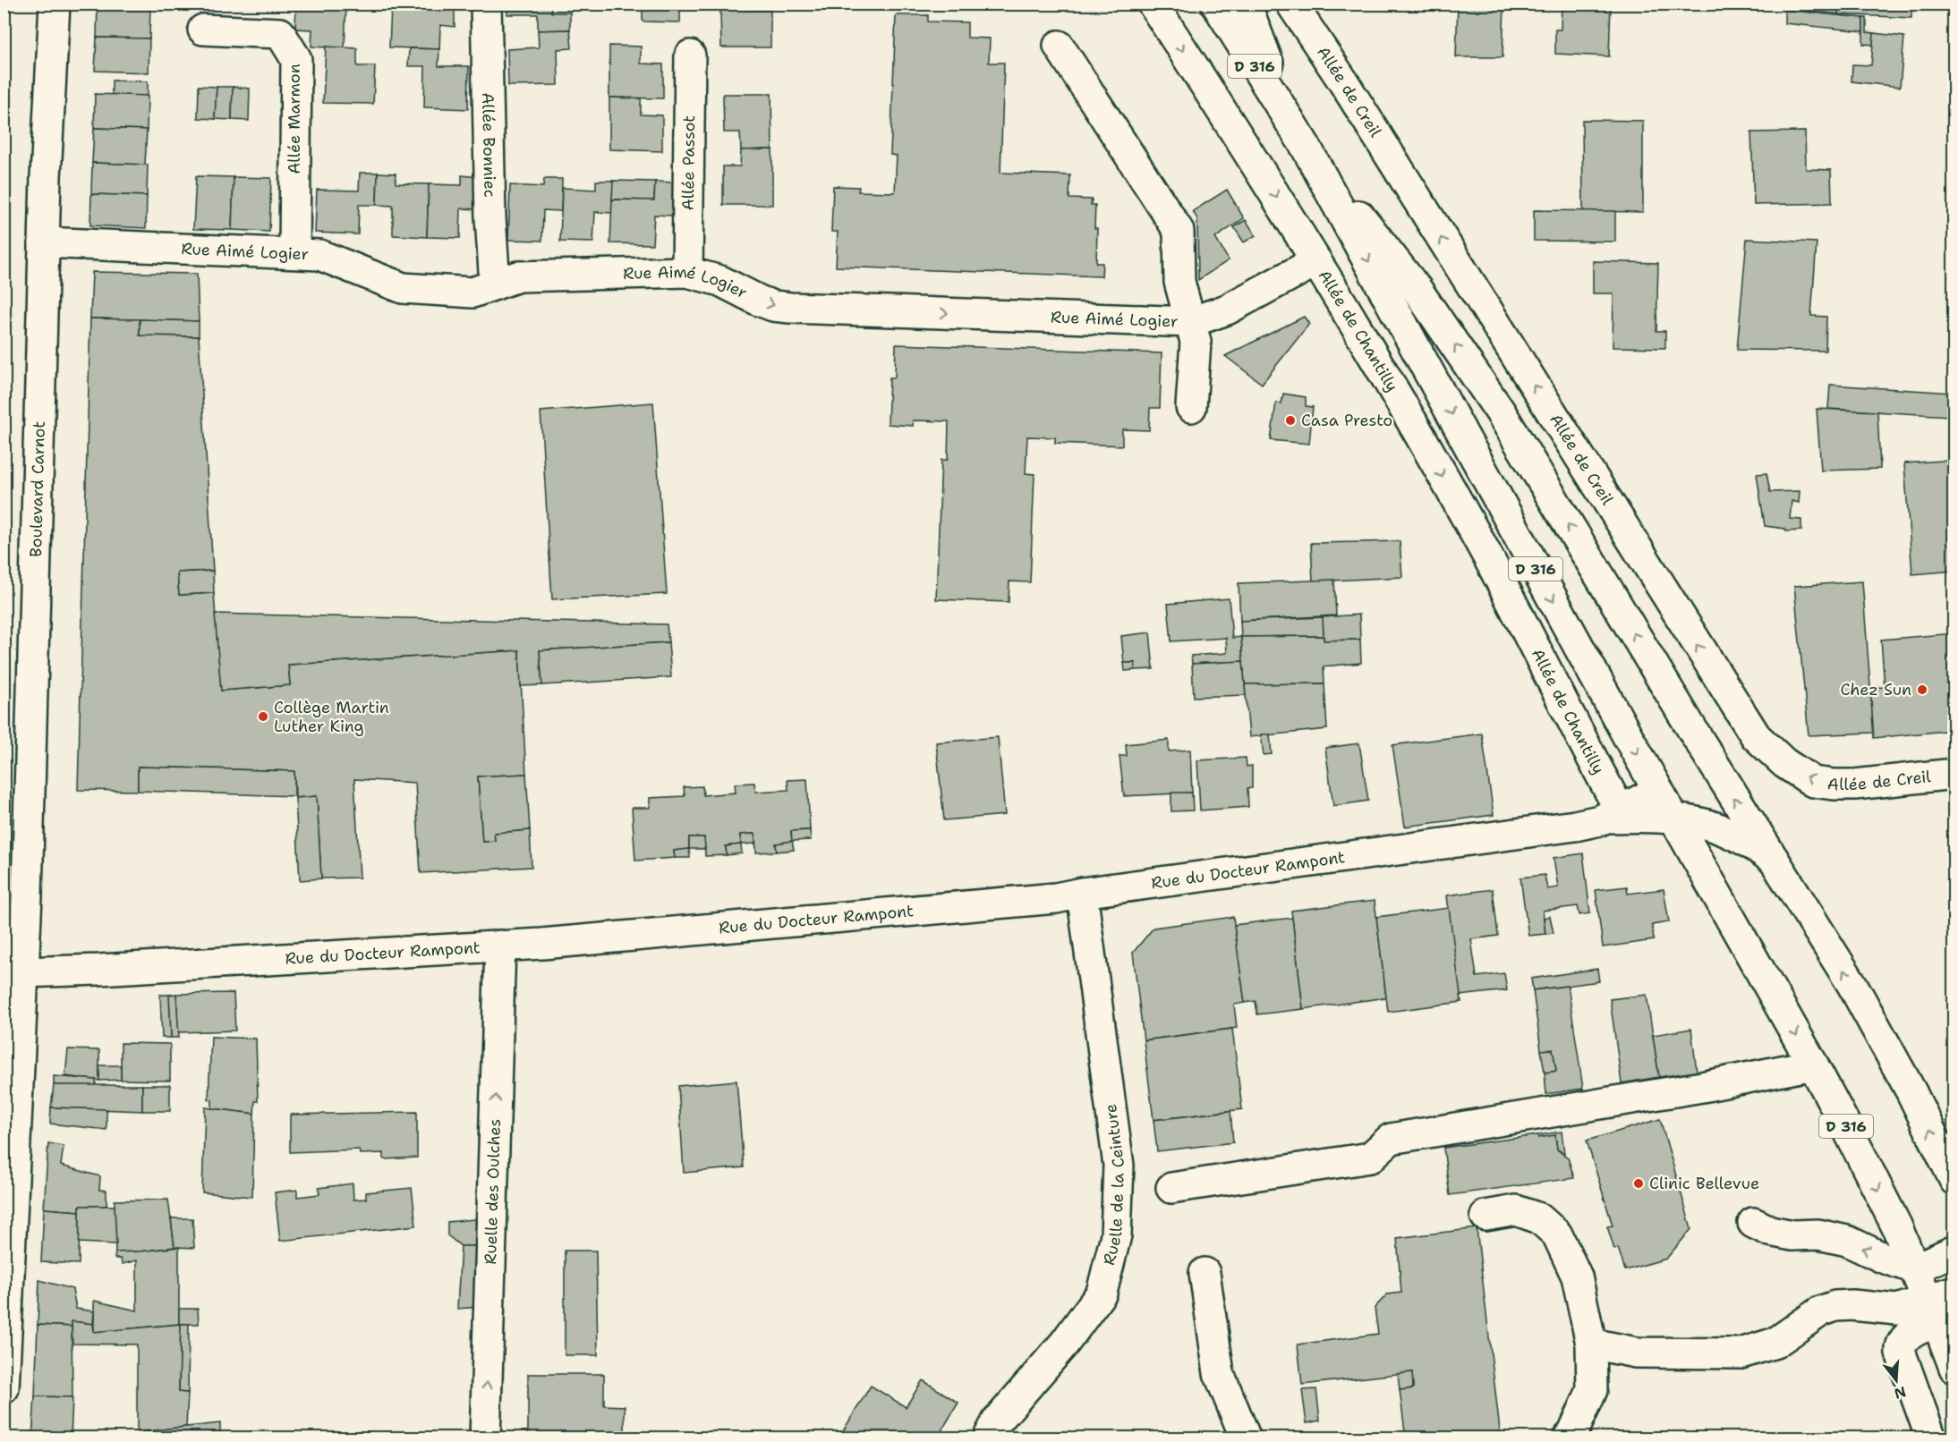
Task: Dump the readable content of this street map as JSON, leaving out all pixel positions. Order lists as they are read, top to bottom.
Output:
{
  "streets": {
    "street": [
      "D 316",
      "Allée de Creil",
      "Allée Marmon",
      "Allée Bonniec",
      "Allée Passot",
      "Rue Aimé Logier",
      "Allée de Chantilly",
      "Boulevard Carnot",
      "Rue du Docteur Rampont",
      "Ruelle de la Ceinture",
      "Ruelle des Oulches"
    ]
  },
  "crossings": [
    ["D 316", "Rue du Docteur Rampont"],
    ["Allée Marmon", "Rue Aimé Logier"],
    ["Allée Bonniec", "Rue Aimé Logier"],
    ["Allée Passot", "Rue Aimé Logier"],
    ["Rue Aimé Logier", "Allée de Chantilly"],
    ["Rue Aimé Logier", "Boulevard Carnot"],
    ["Allée de Chantilly", "Rue du Docteur Rampont"],
    ["Boulevard Carnot", "Rue du Docteur Rampont"],
    ["Rue du Docteur Rampont", "Ruelle de la Ceinture"],
    ["Rue du Docteur Rampont", "Ruelle des Oulches"]
  ],
  "one_way": ["Rue Aimé Logier", "Ruelle des Oulches"],
  "places": [
    "Casa Presto",
    "Chez Sun",
    "Collège Martin Luther King",
    "Clinic Bellevue"
  ],
  "north": "bottom"
}
